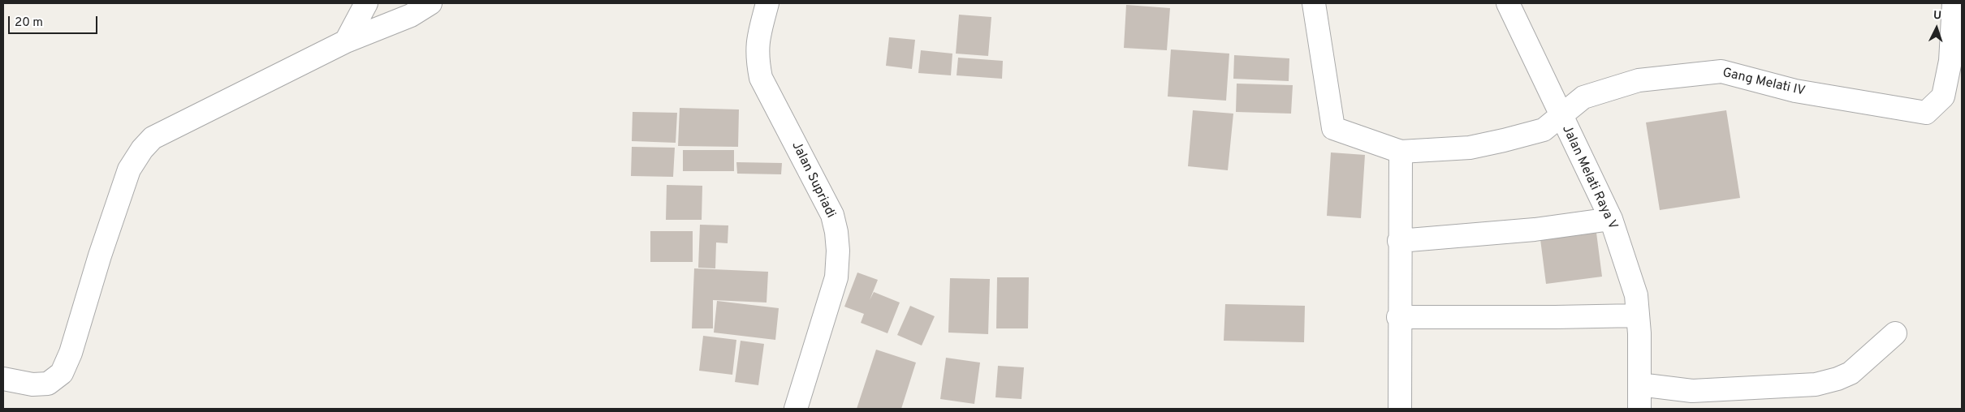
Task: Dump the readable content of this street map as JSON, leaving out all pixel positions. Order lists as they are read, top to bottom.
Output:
{
  "streets": {
    "street": ["Gang Melati IV", "Jalan Melati Raya V", "Jalan Supriadi"]
  },
  "crossings": [
    ["Gang Melati IV", "Jalan Melati Raya V"]
  ],
  "scale_bar": "20 m",
  "north": "top"
}
